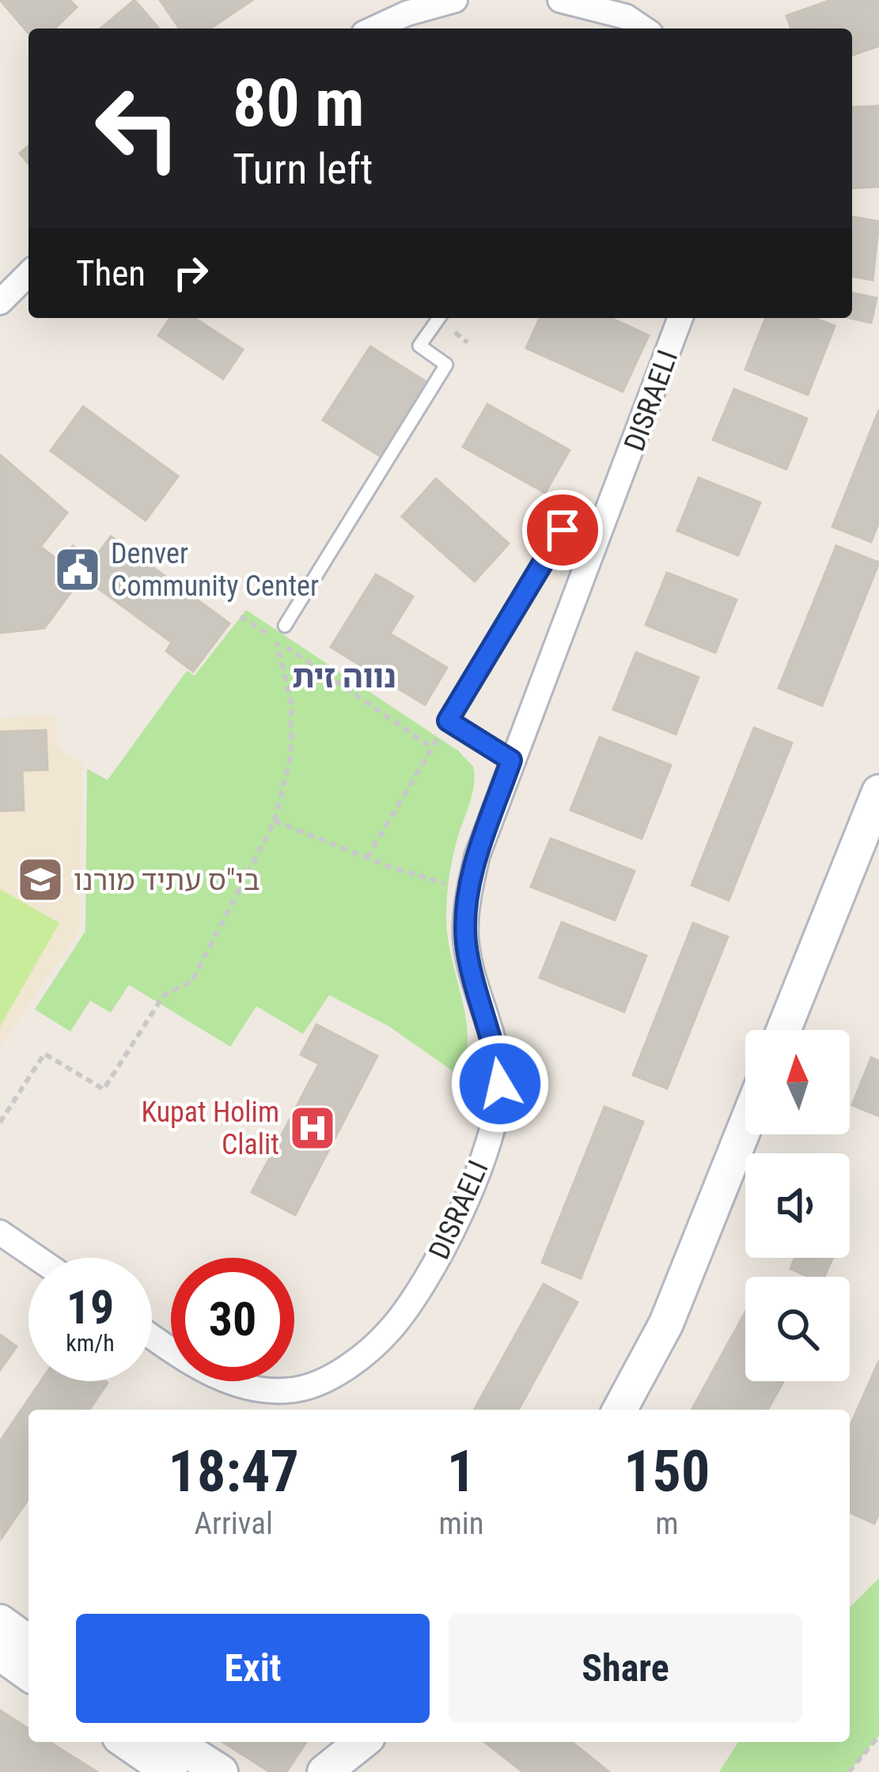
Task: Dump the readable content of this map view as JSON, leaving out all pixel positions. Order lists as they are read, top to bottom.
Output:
{
  "streets": {
    "street": ["DISRAELI"]
  },
  "districts": ["נווה זית"],
  "places": {
    "public building": ["Denver Community Center"],
    "school or university": ["בי\"ס עתיד מורנו"],
    "hospital": ["Kupat Holim Clalit"]
  },
  "north": "top",
  "page": {
    "turn": ["80 m", "Turn left"],
    "then": "Then",
    "speed": "19 km/h",
    "limit": "30",
    "eta": [
      "18:47",
      "Arrival",
      "1",
      "min",
      "150",
      "m"
    ],
    "buttons": ["Exit", "Share"]
  }
}
